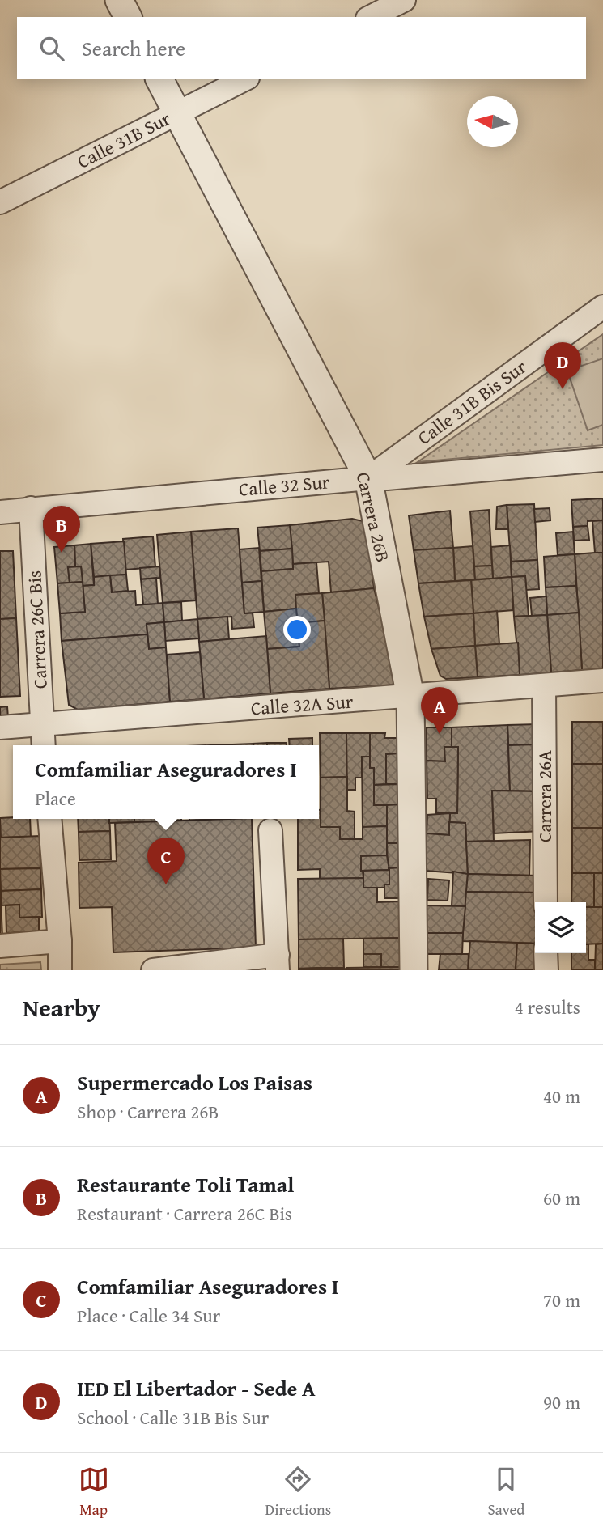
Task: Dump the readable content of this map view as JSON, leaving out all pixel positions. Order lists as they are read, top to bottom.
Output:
{
  "streets": {
    "street": [
      "Calle 31B Sur",
      "Calle 31B Bis Sur",
      "Calle 32 Sur",
      "Carrera 26B",
      "Carrera 26C Bis",
      "Calle 32A Sur",
      "Carrera 26A"
    ]
  },
  "crossings": [
    ["Calle 31B Sur", "Carrera 26B"],
    ["Calle 31B Bis Sur", "Calle 32 Sur"],
    ["Calle 31B Bis Sur", "Carrera 26B"],
    ["Calle 32 Sur", "Carrera 26B"],
    ["Calle 32 Sur", "Carrera 26C Bis"],
    ["Carrera 26B", "Calle 32A Sur"],
    ["Carrera 26C Bis", "Calle 32A Sur"],
    ["Calle 32A Sur", "Carrera 26A"]
  ],
  "north": "left",
  "page": {
    "search": "Search here",
    "pins": [
      "D",
      "B",
      "A",
      "C"
    ],
    "popup": ["Comfamiliar Aseguradores I", "Place"],
    "heading": ["Nearby", "4 results"],
    "list": [
      {
        "mark": "A",
        "name": "Supermercado Los Paisas",
        "note": "Shop · Carrera 26B",
        "value": "40 m"
      },
      {
        "mark": "B",
        "name": "Restaurante Toli Tamal",
        "note": "Restaurant · Carrera 26C Bis",
        "value": "60 m"
      },
      {
        "mark": "C",
        "name": "Comfamiliar Aseguradores I",
        "note": "Place · Calle 34 Sur",
        "value": "70 m"
      },
      {
        "mark": "D",
        "name": "IED El Libertador - Sede A",
        "note": "School · Calle 31B Bis Sur",
        "value": "90 m"
      }
    ],
    "nav": ["Map", "Directions", "Saved"]
  }
}
